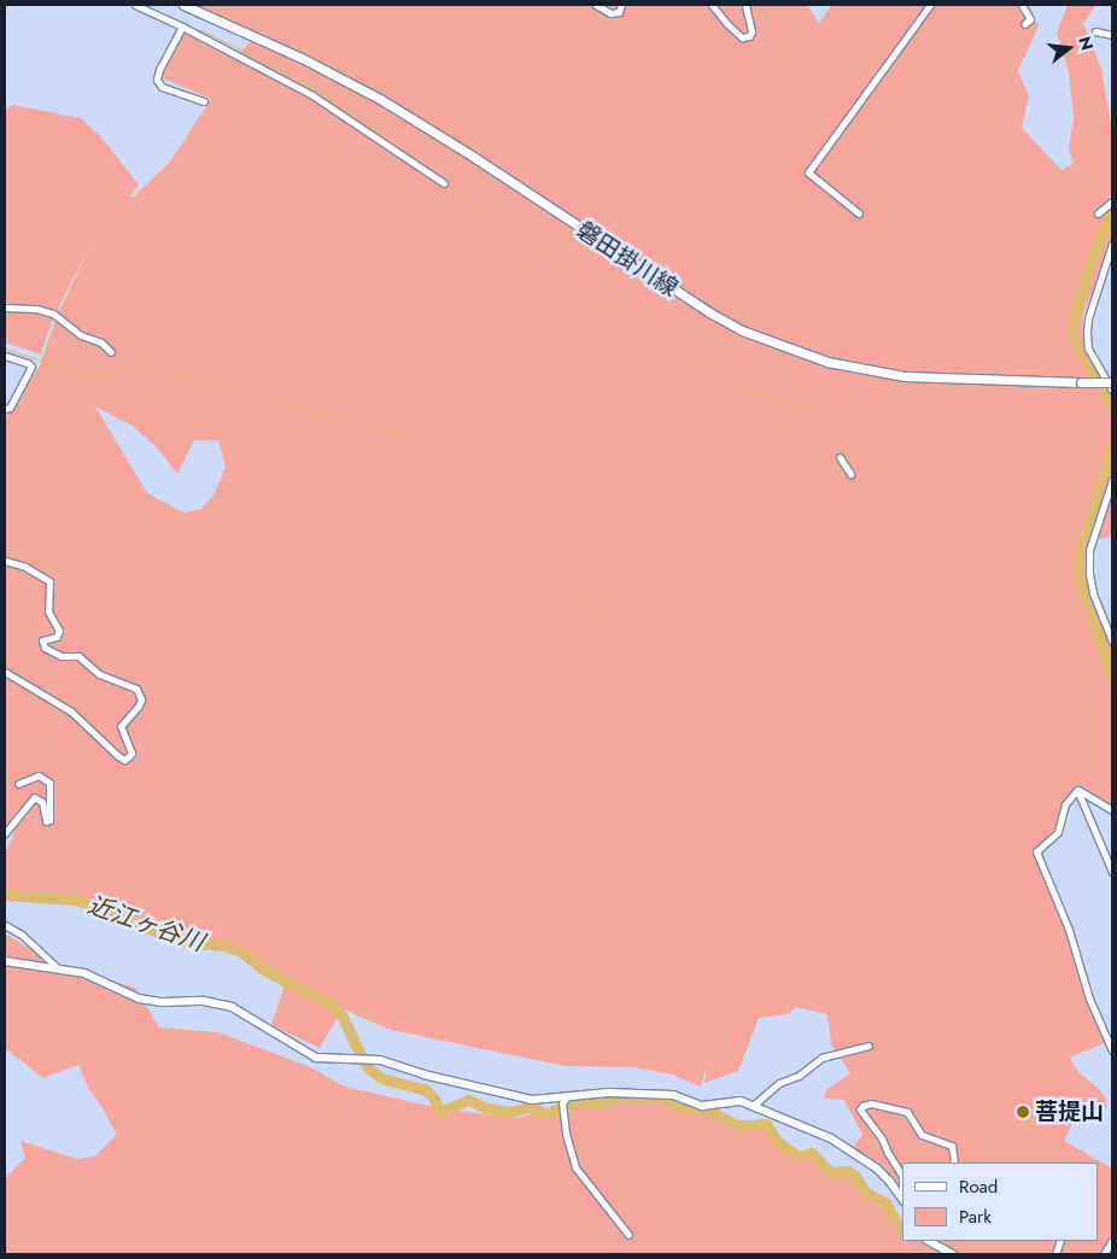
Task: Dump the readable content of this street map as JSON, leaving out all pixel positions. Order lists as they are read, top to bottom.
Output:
{
  "streets": {
    "main road": ["磐田掛川線"]
  },
  "water": ["近江ヶ谷川"],
  "places": ["菩提山"],
  "legend": ["Road", "Park"],
  "north": "right"
}
